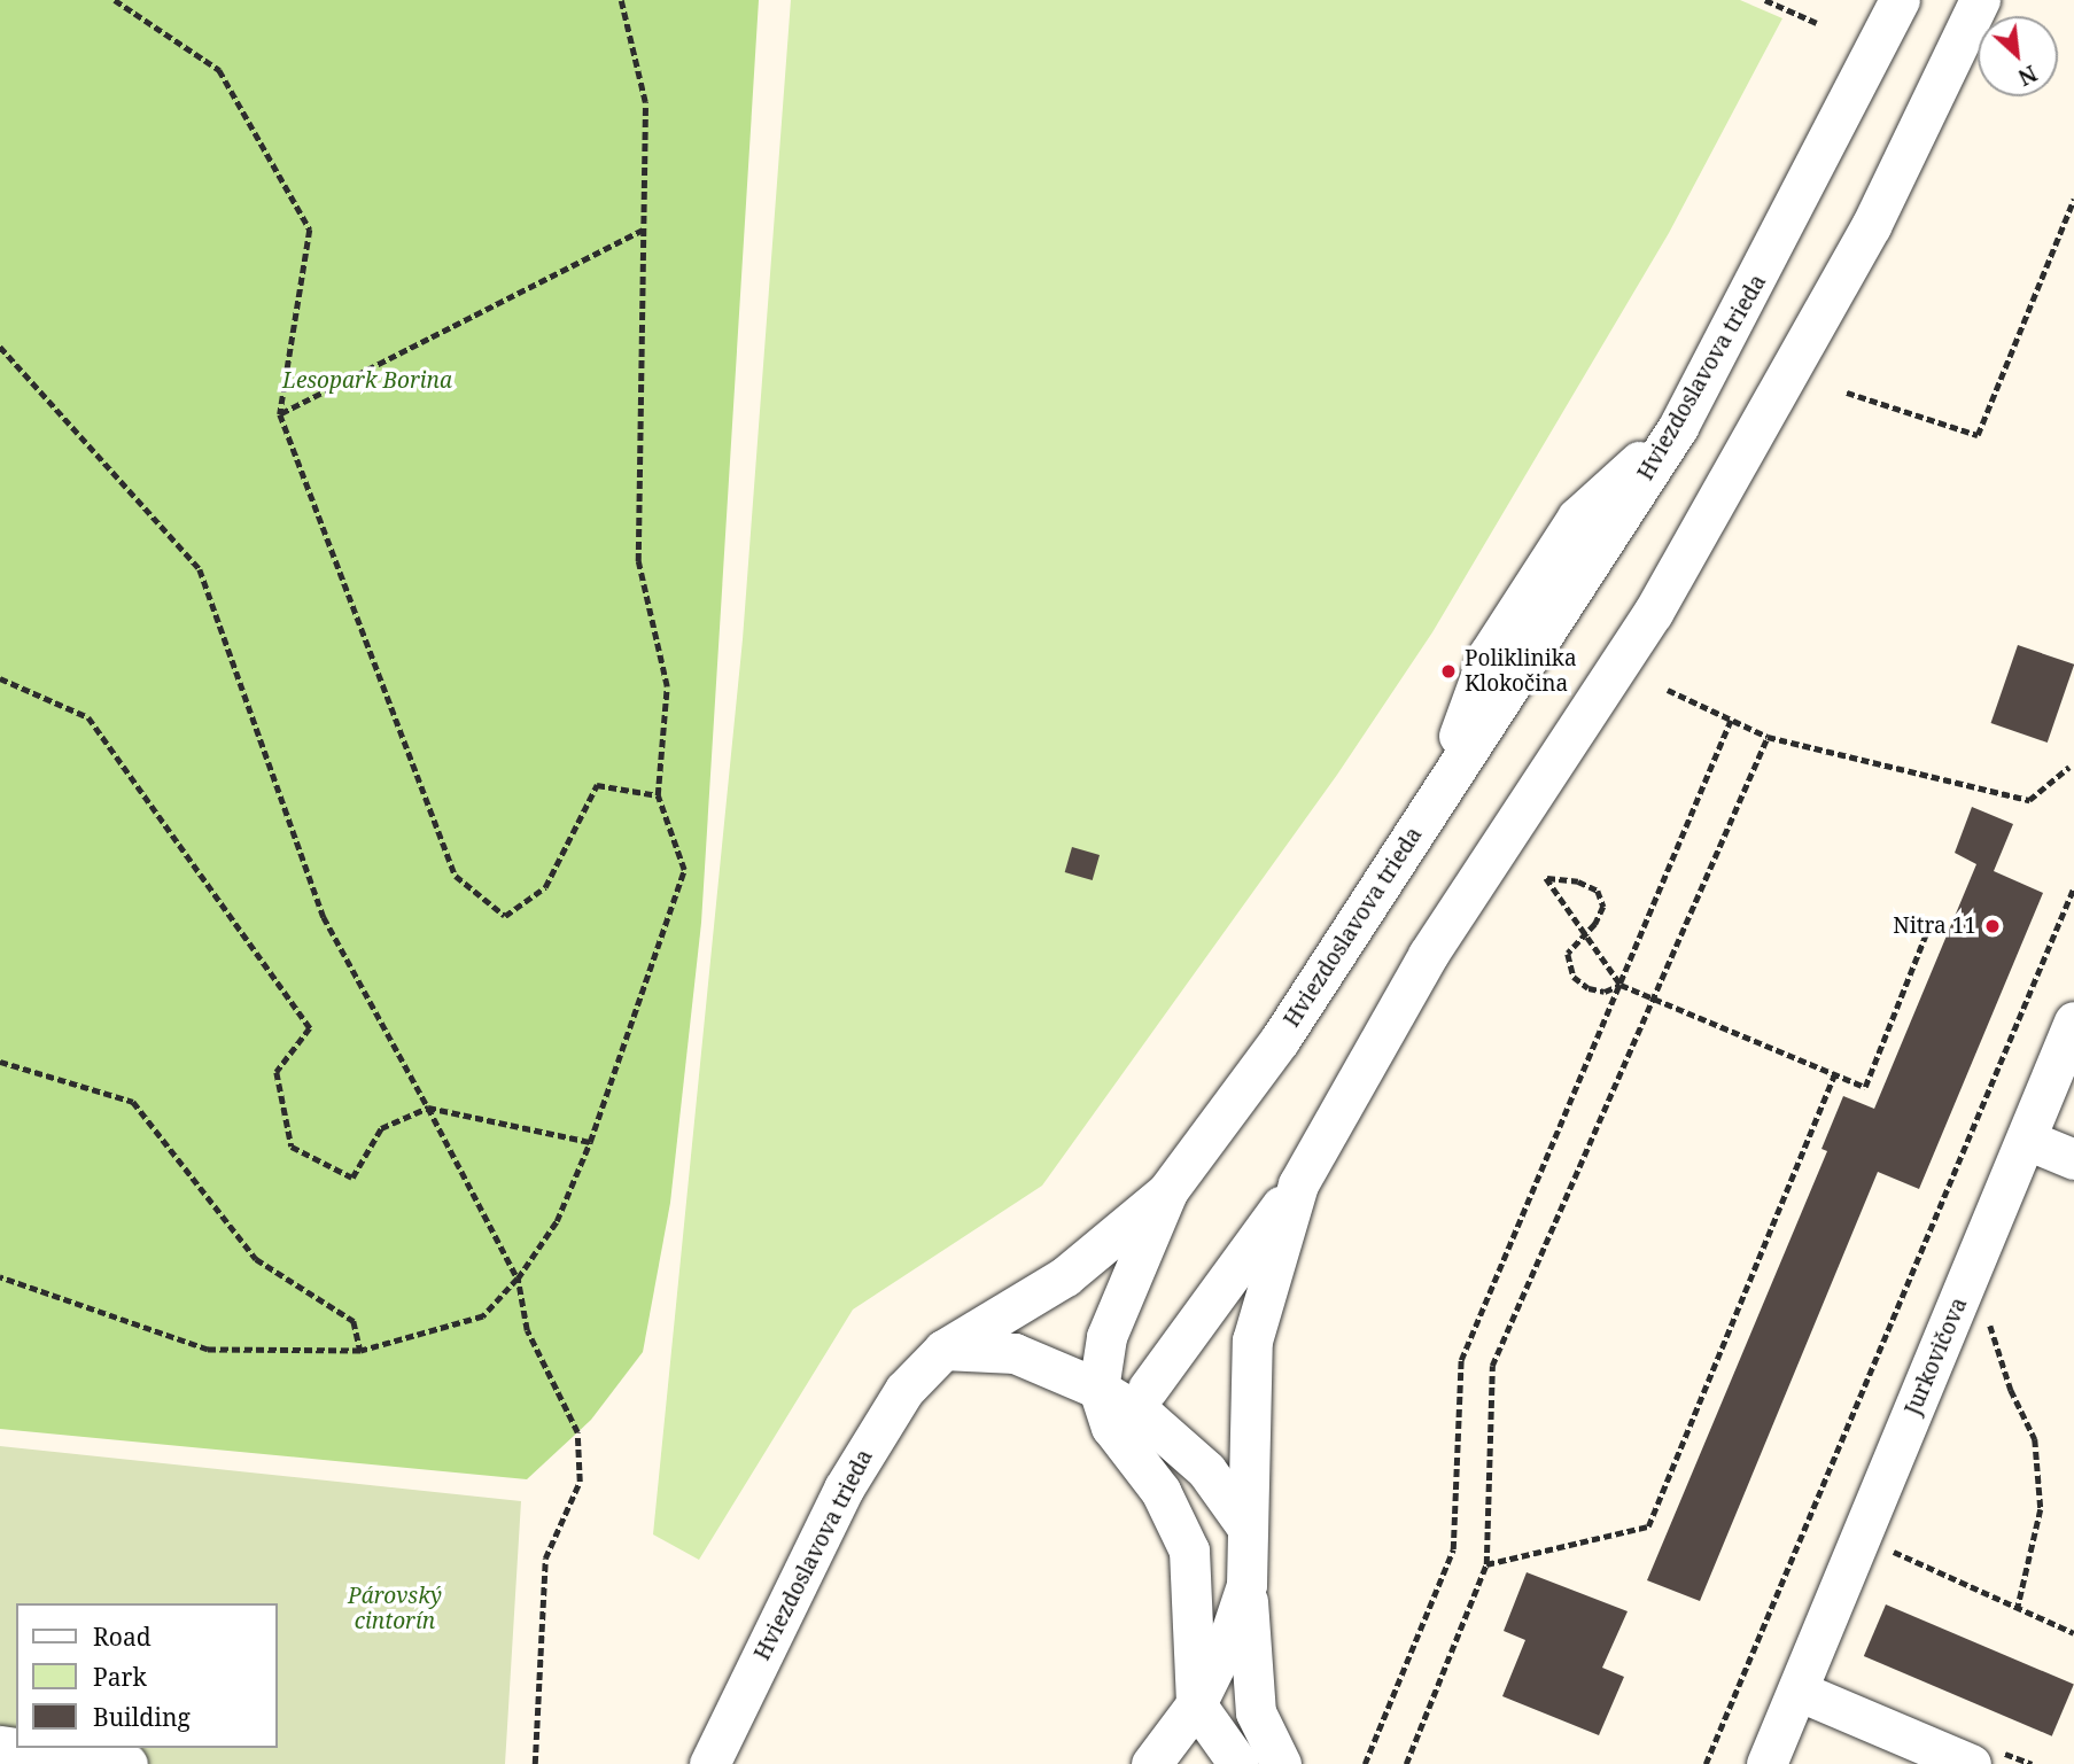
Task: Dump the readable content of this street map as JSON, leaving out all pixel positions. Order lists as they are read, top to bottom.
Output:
{
  "streets": {
    "street": ["Hviezdoslavova trieda", "Jurkovičova"]
  },
  "parks": ["Lesopark Borina", "Párovský cintorín"],
  "places": ["Poliklinika Klokočina", "Nitra 11"],
  "legend": ["Road", "Park", "Building"],
  "north": "bottom right"
}
